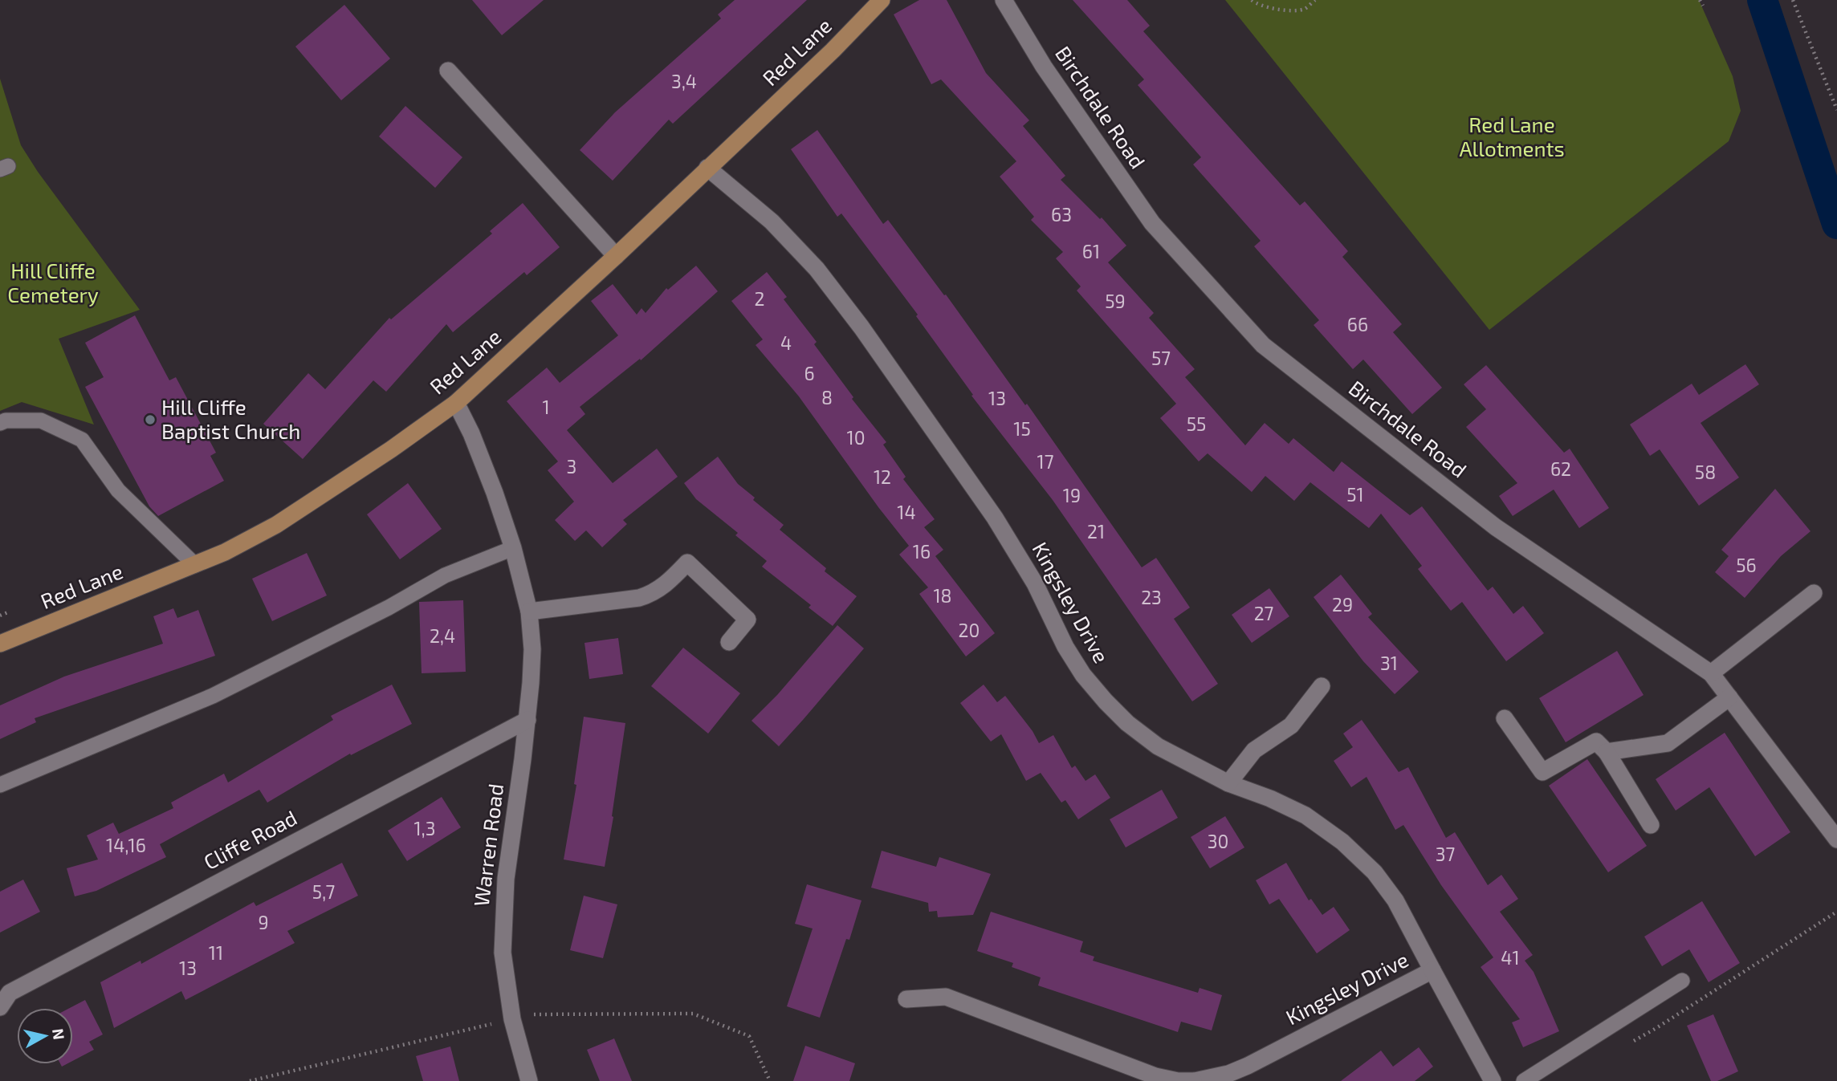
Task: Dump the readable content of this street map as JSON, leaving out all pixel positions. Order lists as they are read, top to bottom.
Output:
{
  "streets": {
    "street": [
      "Red Lane",
      "Birchdale Road",
      "Kingsley Drive",
      "Cliffe Road",
      "Warren Road"
    ]
  },
  "crossings": [
    ["Red Lane", "Kingsley Drive"],
    ["Red Lane", "Warren Road"],
    ["Cliffe Road", "Warren Road"]
  ],
  "parks": ["Red Lane Allotments", "Hill Cliffe Cemetery"],
  "places": ["Hill Cliffe Baptist Church"],
  "house_numbers": [
    "3,4",
    "63",
    "61",
    "2",
    "59",
    "66",
    "4",
    "57",
    "6",
    "8",
    "13",
    "1",
    "55",
    "15",
    "10",
    "17",
    "3",
    "62",
    "58",
    "12",
    "51",
    "19",
    "14",
    "21",
    "16",
    "56",
    "18",
    "23",
    "29",
    "27",
    "20",
    "2,4",
    "31",
    "1,3",
    "30",
    "14,16",
    "37",
    "5,7",
    "9",
    "11",
    "41",
    "13"
  ],
  "north": "right"
}
